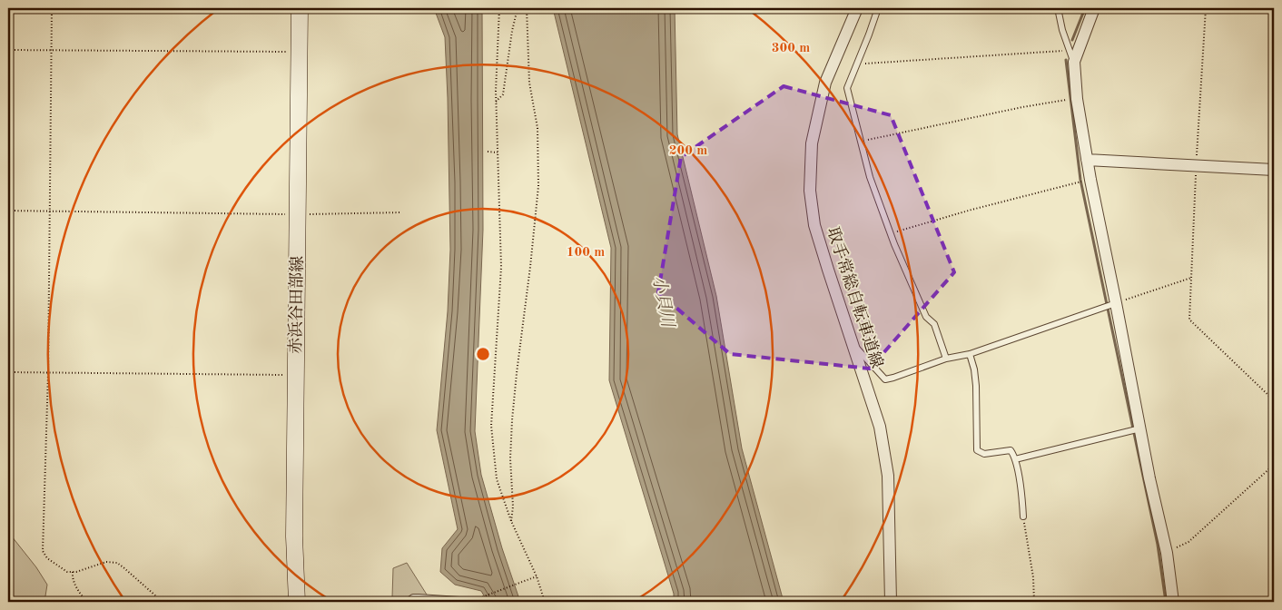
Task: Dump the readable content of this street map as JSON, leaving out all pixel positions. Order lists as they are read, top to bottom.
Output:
{
  "streets": {
    "main road": ["赤浜谷田部線"],
    "street": ["取手常総自転車道線"]
  },
  "water": ["小貝川"],
  "rings": ["300 m", "200 m", "100 m"]
}
